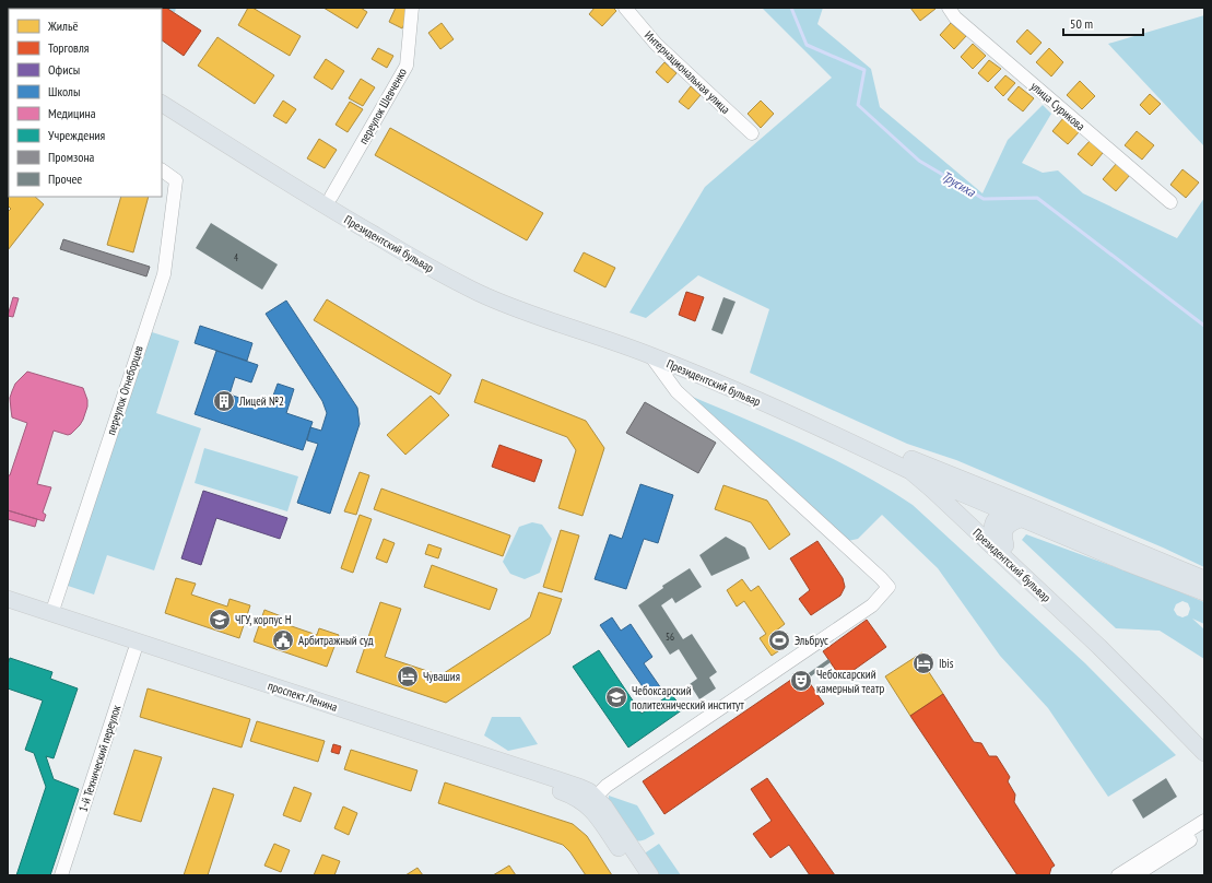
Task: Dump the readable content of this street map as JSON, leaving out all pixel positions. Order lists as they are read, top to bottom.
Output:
{
  "streets": {
    "main road": ["Президентский бульвар", "проспект Ленина"],
    "street": [
      "Интернациональная улица",
      "переулок Шевченко",
      "улица Сурикова",
      "переулок Огнеборцев",
      "1-й Технический переулок"
    ]
  },
  "crossings": [
    ["переулок Шевченко", "Президентский бульвар"],
    ["переулок Огнеборцев", "проспект Ленина"],
    ["проспект Ленина", "1-й Технический переулок"]
  ],
  "water": ["Трусиха"],
  "places": {
    "building": ["Лицей №2"],
    "school or university": ["ЧГУ, корпус Н", "Чебоксарский политехнический институт"],
    "public building": ["Арбитражный суд"],
    "sports": ["Эльбрус"],
    "hotel": ["Ibis", "Чувашия"],
    "theatre": ["Чебоксарский камерный театр"]
  },
  "house_numbers": ["4", "56"],
  "legend": [
    "Жильё",
    "Торговля",
    "Офисы",
    "Школы",
    "Медицина",
    "Учреждения",
    "Промзона",
    "Прочее"
  ],
  "scale_bar": "50 m"
}
